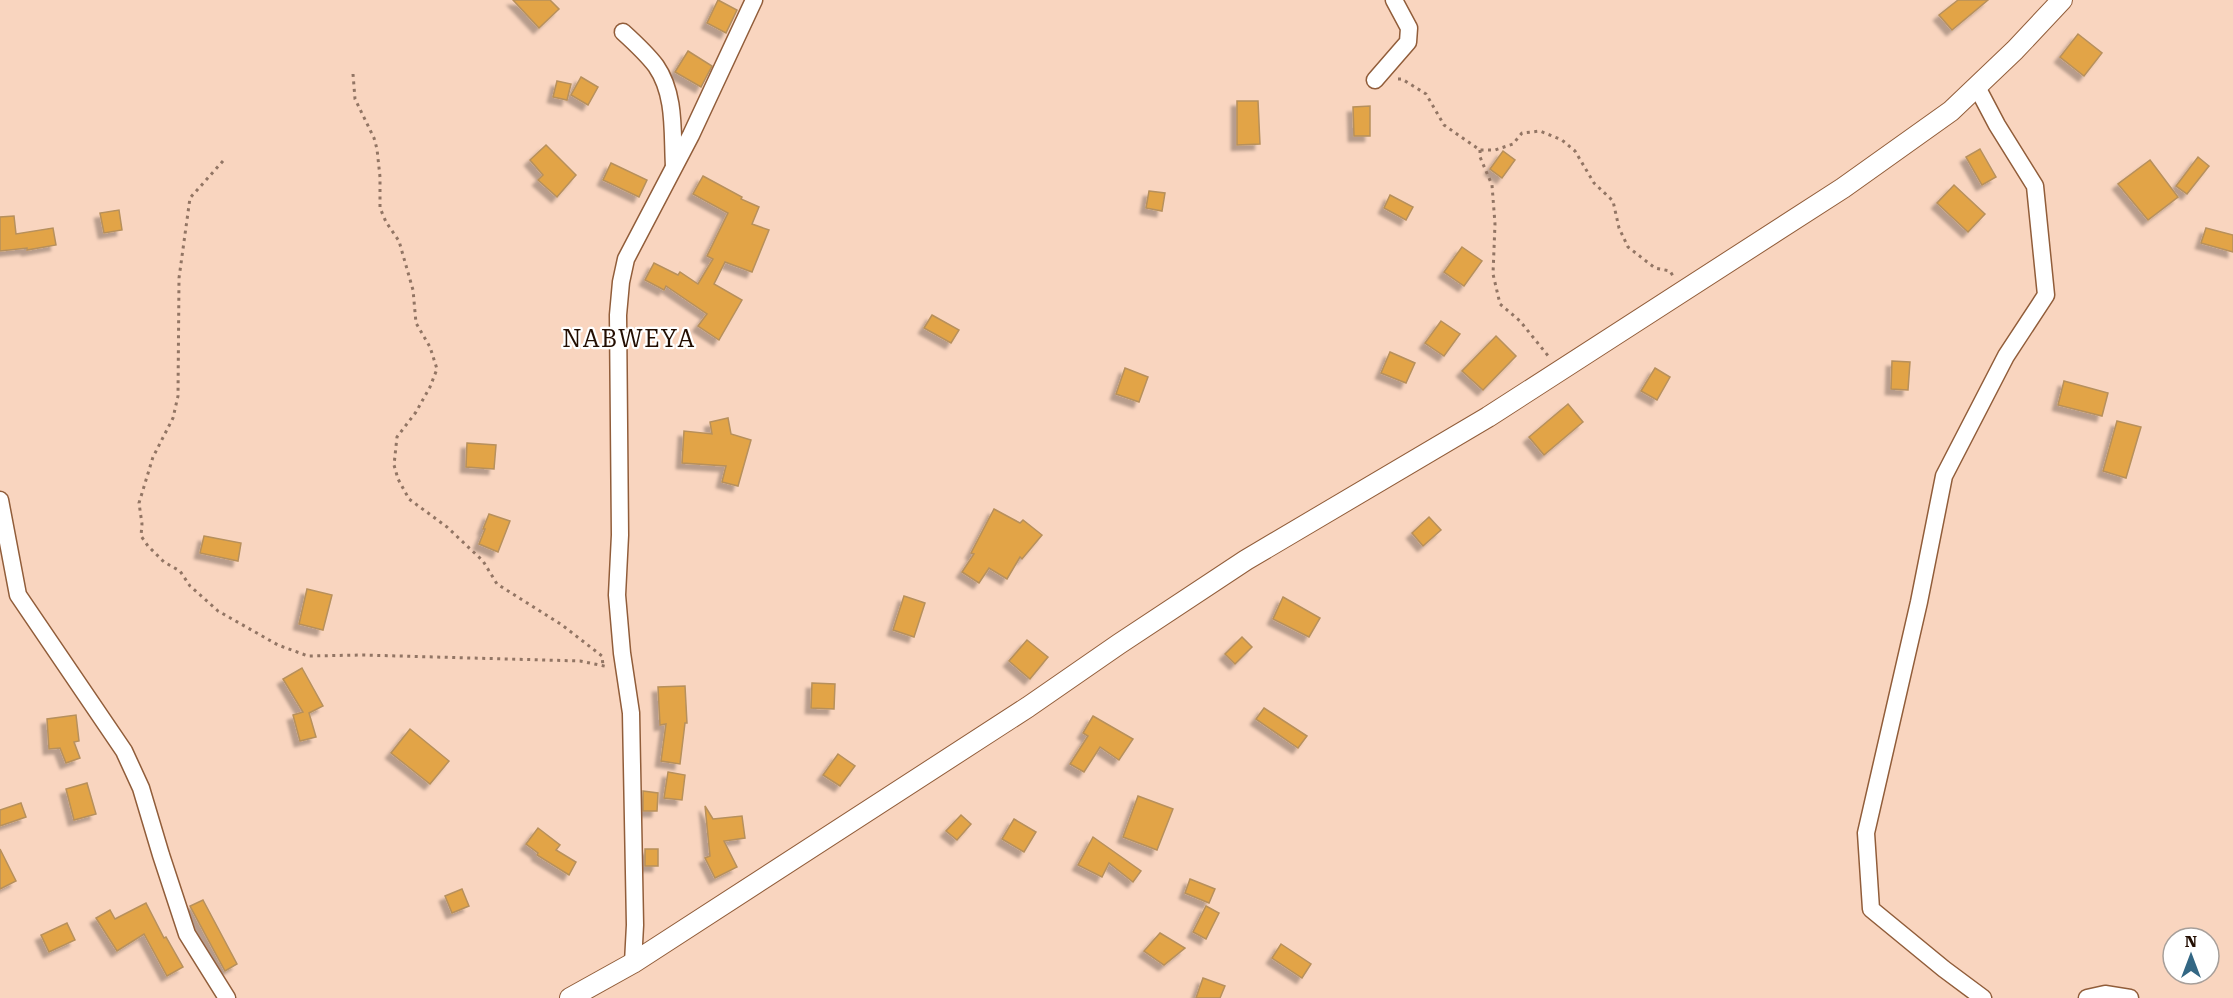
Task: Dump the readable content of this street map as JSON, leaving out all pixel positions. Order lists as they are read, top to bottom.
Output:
{
  "districts": ["NABWEYA"],
  "north": "top"
}
